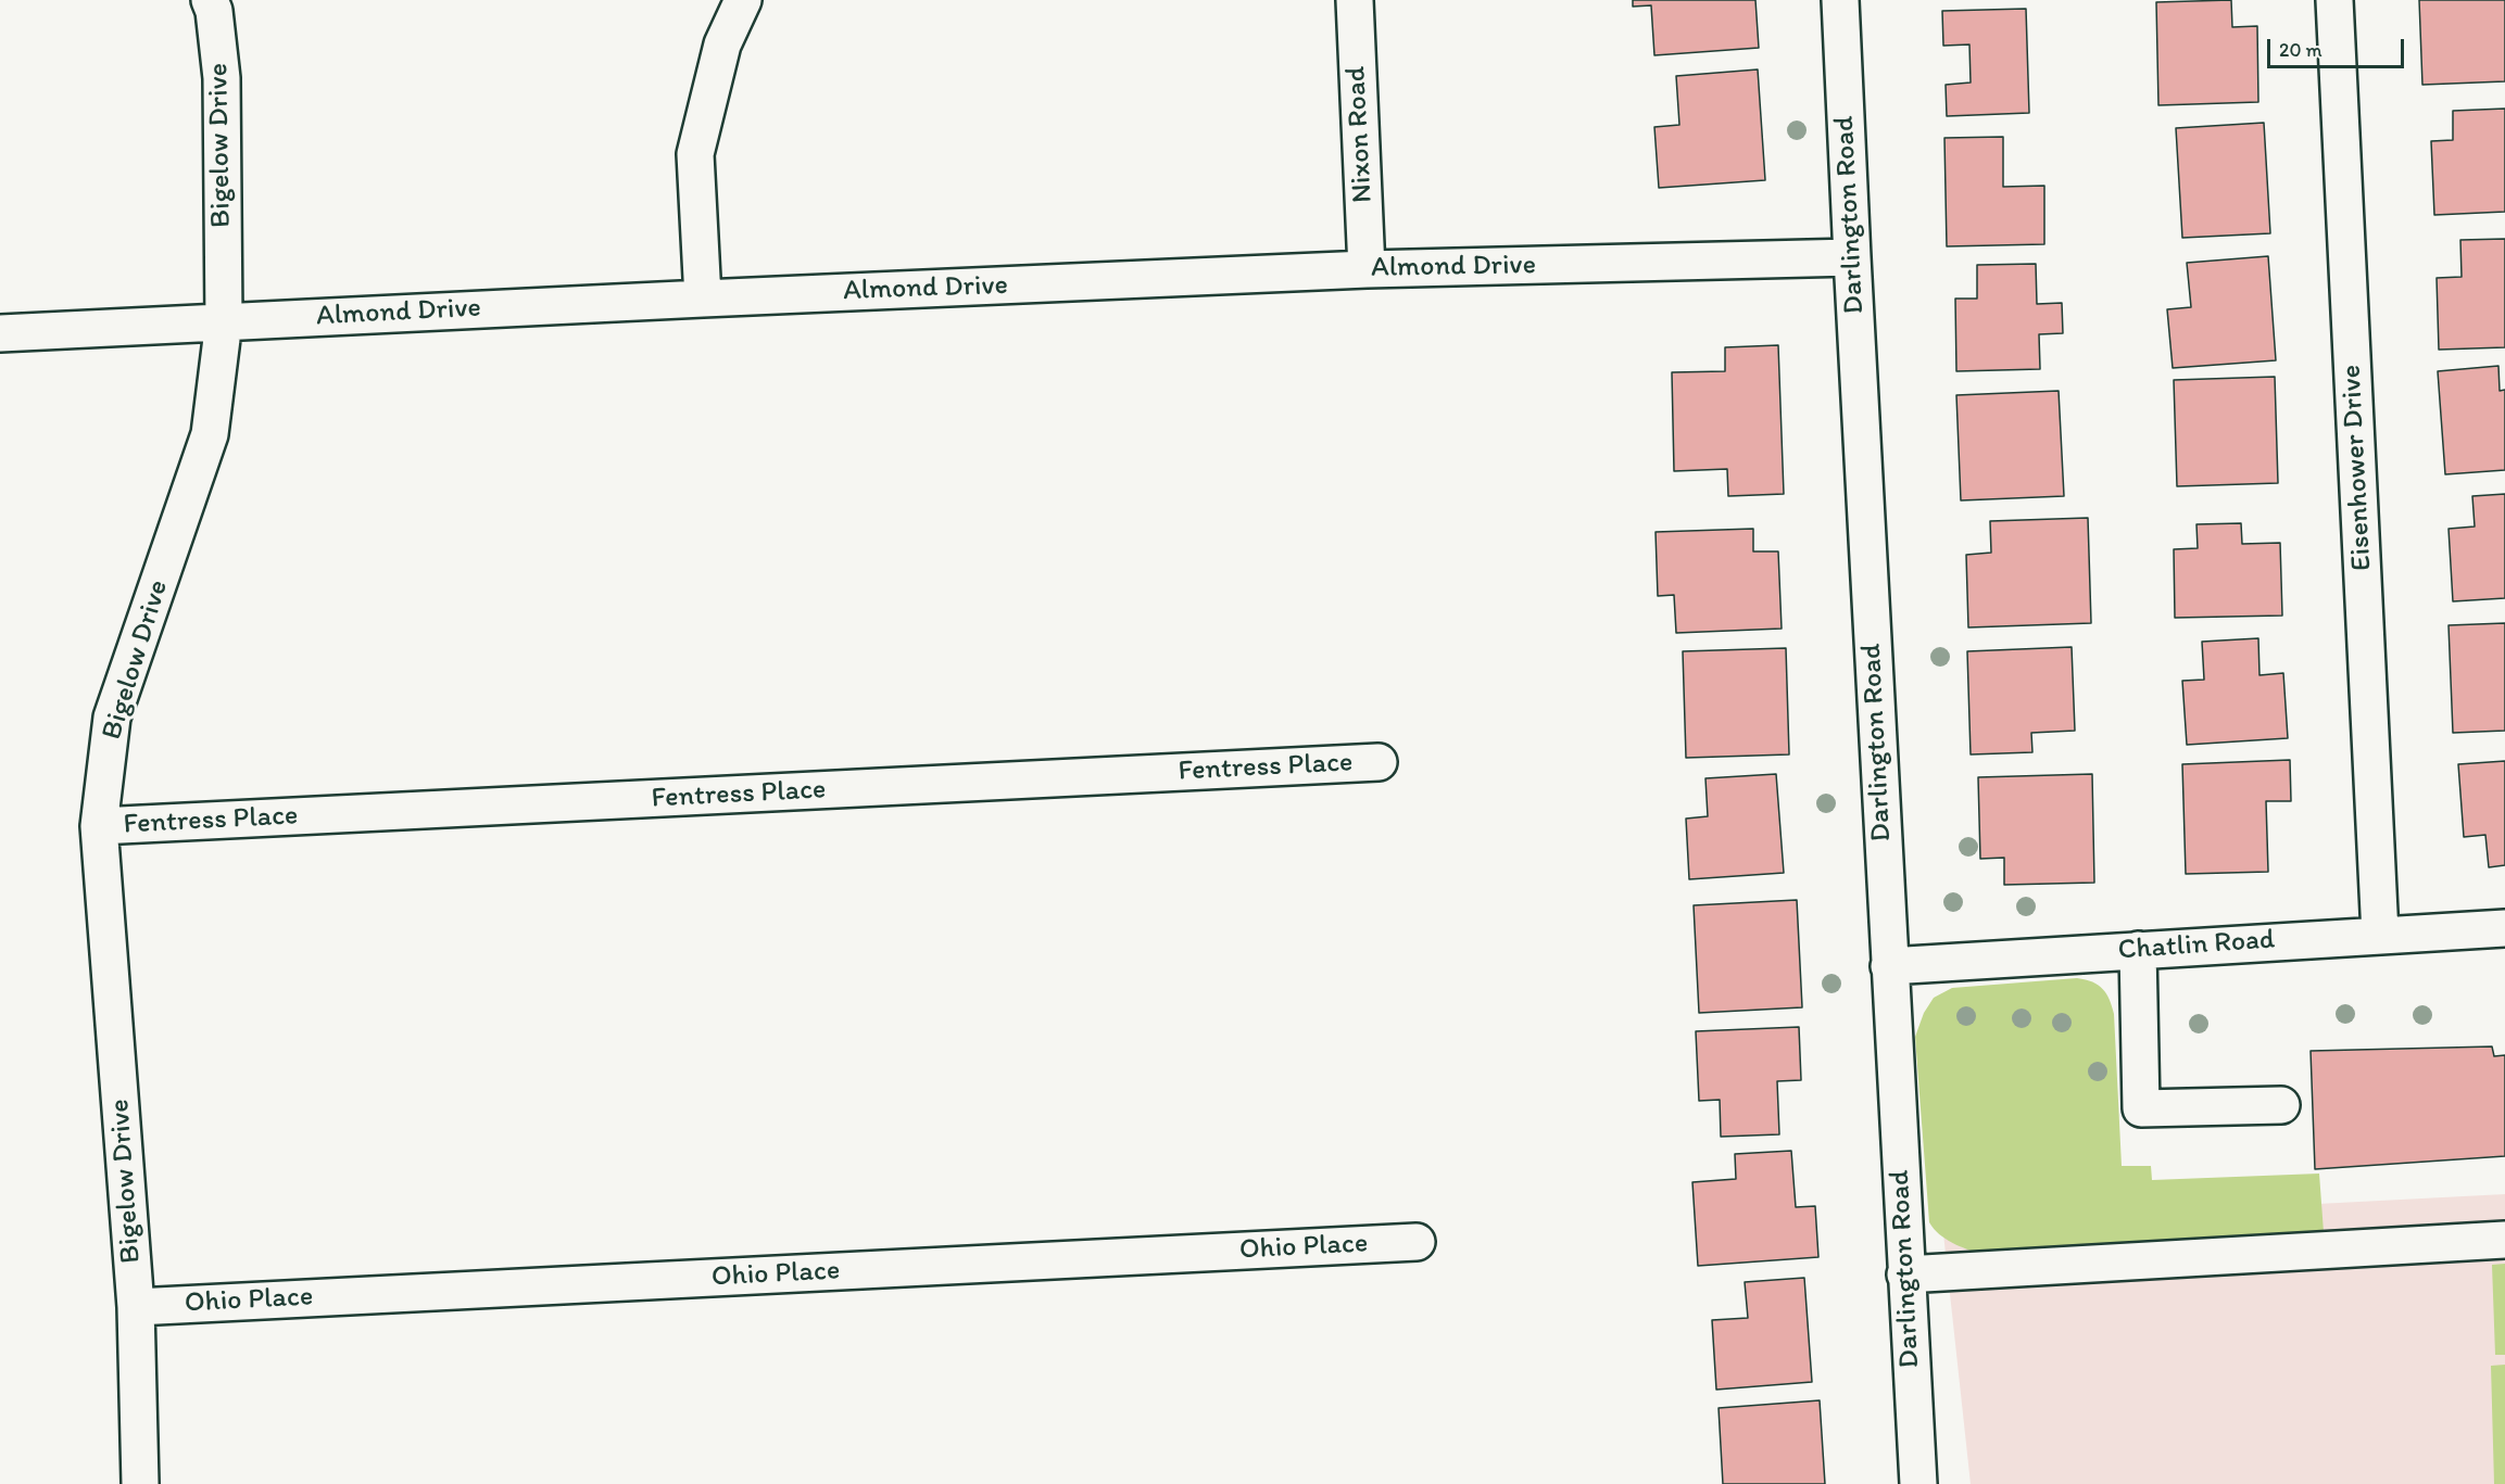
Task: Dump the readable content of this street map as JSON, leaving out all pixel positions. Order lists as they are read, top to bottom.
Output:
{
  "streets": {
    "street": [
      "Nixon Road",
      "Bigelow Drive",
      "Darlington Road",
      "Almond Drive",
      "Eisenhower Drive",
      "Fentress Place",
      "Chatlin Road",
      "Ohio Place"
    ]
  },
  "crossings": [
    ["Nixon Road", "Almond Drive"],
    ["Bigelow Drive", "Almond Drive"],
    ["Bigelow Drive", "Fentress Place"],
    ["Bigelow Drive", "Ohio Place"],
    ["Darlington Road", "Almond Drive"],
    ["Darlington Road", "Chatlin Road"],
    ["Eisenhower Drive", "Chatlin Road"]
  ],
  "scale_bar": "20 m"
}
